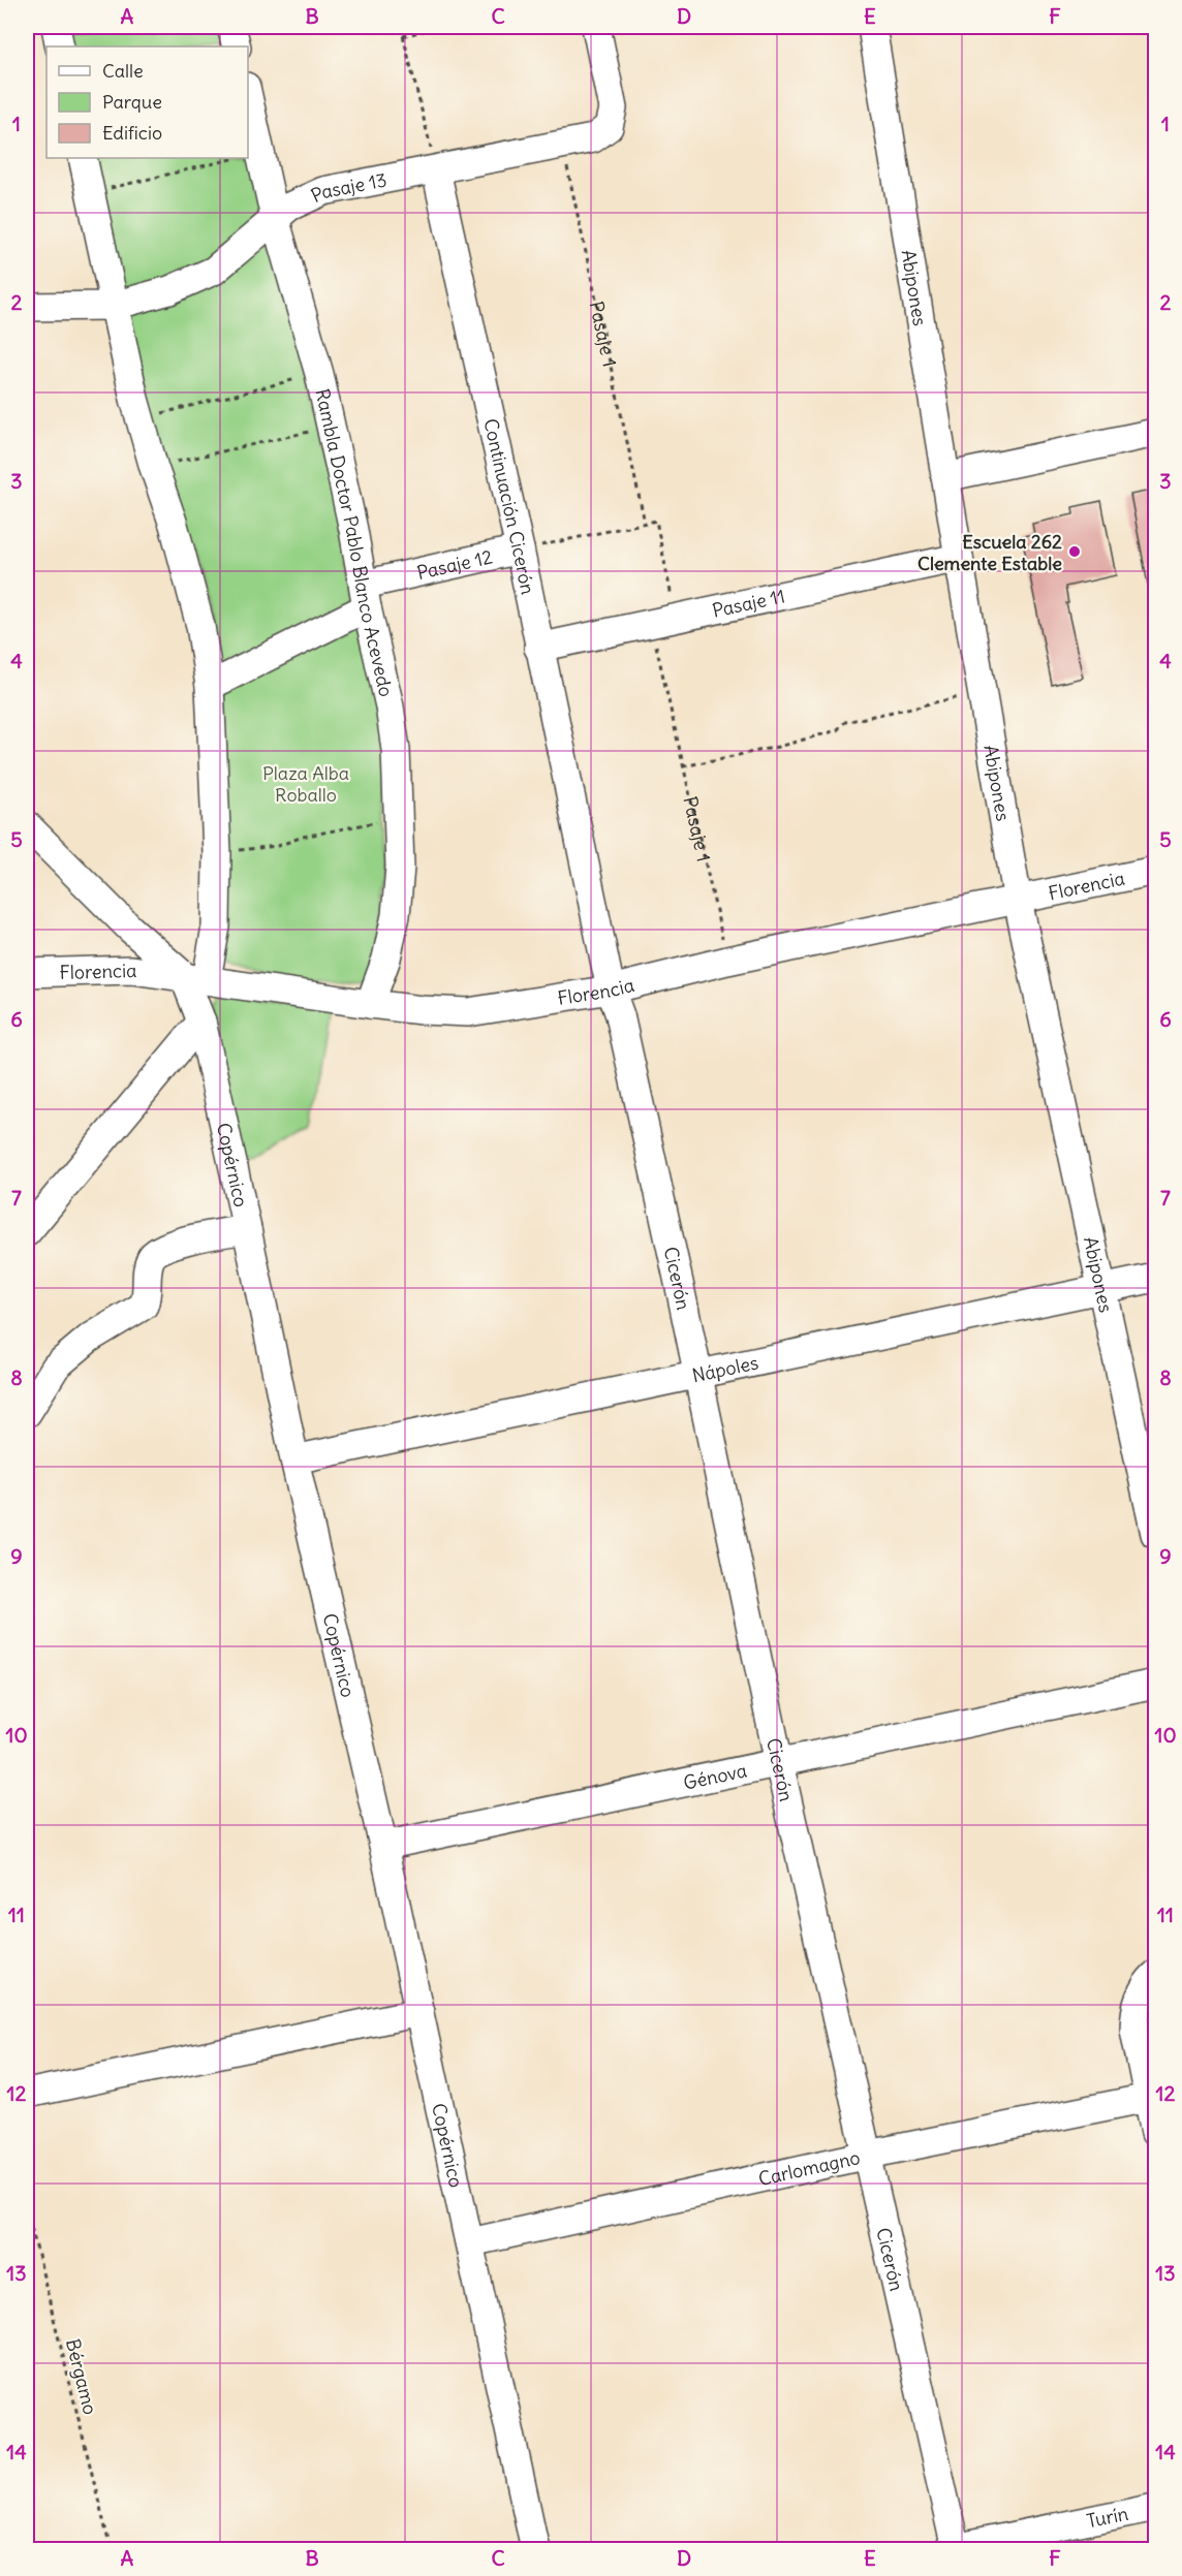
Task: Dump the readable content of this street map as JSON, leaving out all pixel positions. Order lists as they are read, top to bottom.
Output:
{
  "streets": {
    "street": [
      "Pasaje 13",
      "Abipones",
      "Continuación Cicerón",
      "Rambla Doctor Pablo Blanco Acevedo",
      "Pasaje 12",
      "Pasaje 11",
      "Florencia",
      "Copérnico",
      "Cicerón",
      "Nápoles",
      "Génova",
      "Carlomagno",
      "Turín"
    ],
    "path": ["Pasaje 1", "Bérgamo"]
  },
  "crossings": [
    ["Pasaje 13", "Pasaje 1"],
    ["Pasaje 13", "Continuación Cicerón"],
    ["Pasaje 13", "Rambla Doctor Pablo Blanco Acevedo"],
    ["Abipones", "Pasaje 11"],
    ["Abipones", "Florencia"],
    ["Abipones", "Nápoles"],
    ["Pasaje 1", "Pasaje 12"],
    ["Pasaje 1", "Pasaje 11"],
    ["Pasaje 1", "Florencia"],
    ["Continuación Cicerón", "Pasaje 12"],
    ["Continuación Cicerón", "Pasaje 11"],
    ["Continuación Cicerón", "Florencia"],
    ["Continuación Cicerón", "Cicerón"],
    ["Rambla Doctor Pablo Blanco Acevedo", "Pasaje 12"],
    ["Rambla Doctor Pablo Blanco Acevedo", "Florencia"],
    ["Florencia", "Copérnico"],
    ["Florencia", "Cicerón"],
    ["Copérnico", "Nápoles"],
    ["Copérnico", "Génova"],
    ["Copérnico", "Carlomagno"],
    ["Cicerón", "Nápoles"],
    ["Cicerón", "Génova"],
    ["Cicerón", "Carlomagno"],
    ["Cicerón", "Turín"]
  ],
  "parks": ["Plaza Alba Roballo"],
  "places": ["Escuela 262 Clemente Estable"],
  "legend": ["Calle", "Parque", "Edificio"],
  "grid": {
    "columns": [
      "A",
      "B",
      "C",
      "D",
      "E",
      "F"
    ],
    "rows": [
      "1",
      "2",
      "3",
      "4",
      "5",
      "6",
      "7",
      "8",
      "9",
      "10",
      "11",
      "12",
      "13",
      "14"
    ]
  }
}
